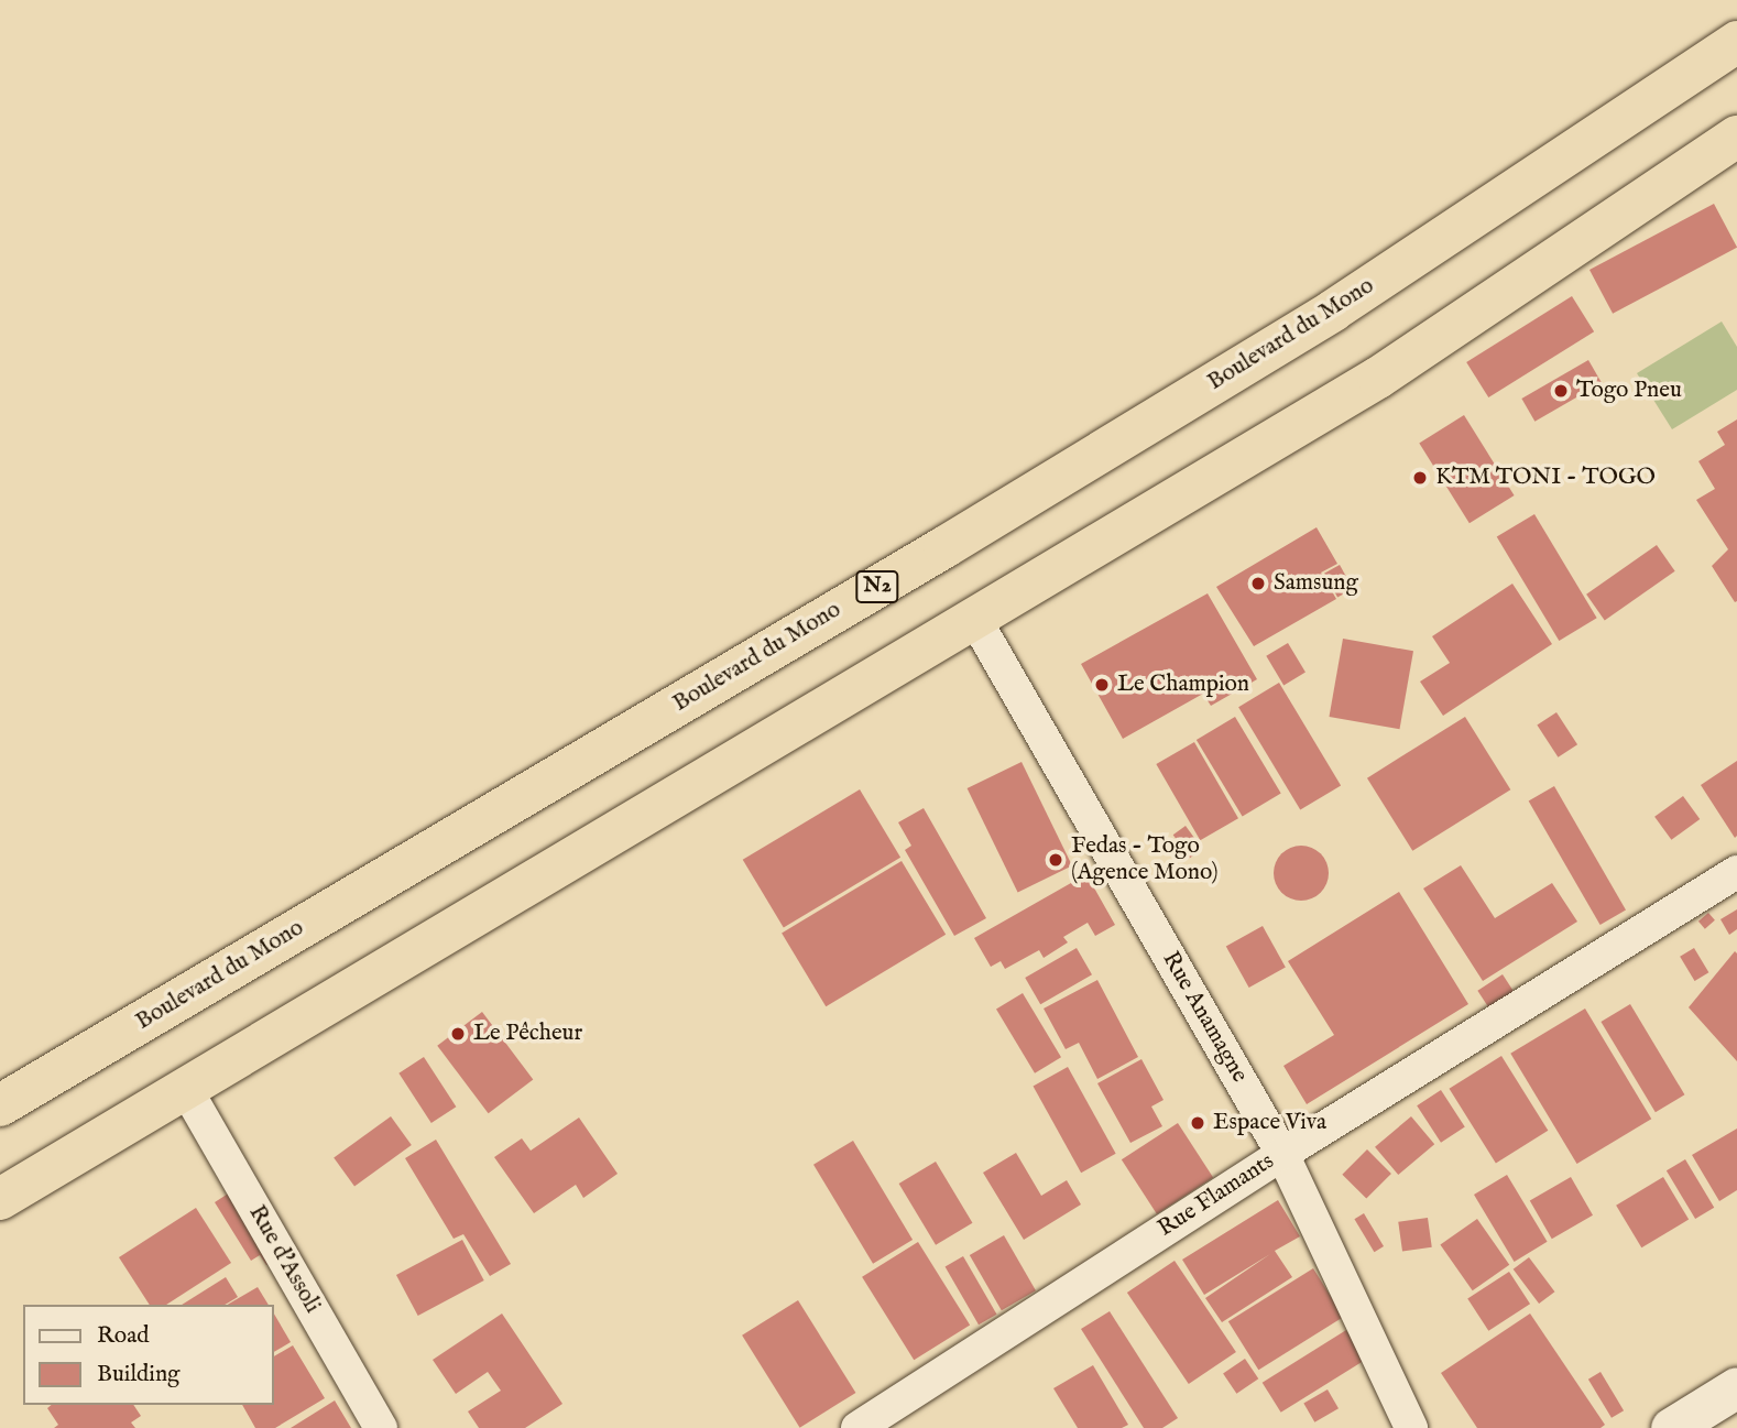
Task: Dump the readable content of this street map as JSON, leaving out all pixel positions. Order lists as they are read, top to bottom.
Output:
{
  "streets": {
    "highway": ["Boulevard du Mono", "N2"],
    "street": ["Rue Anamagne", "Rue Flamants", "Rue d'Assoli"]
  },
  "crossings": [
    ["Rue Anamagne", "Rue Flamants"]
  ],
  "places": [
    "Togo Pneu",
    "KTM TONI - TOGO",
    "Samsung",
    "Le Champion",
    "Fedas - Togo (Agence Mono)",
    "Le Pêcheur",
    "Espace Viva"
  ],
  "legend": ["Road", "Building"]
}
